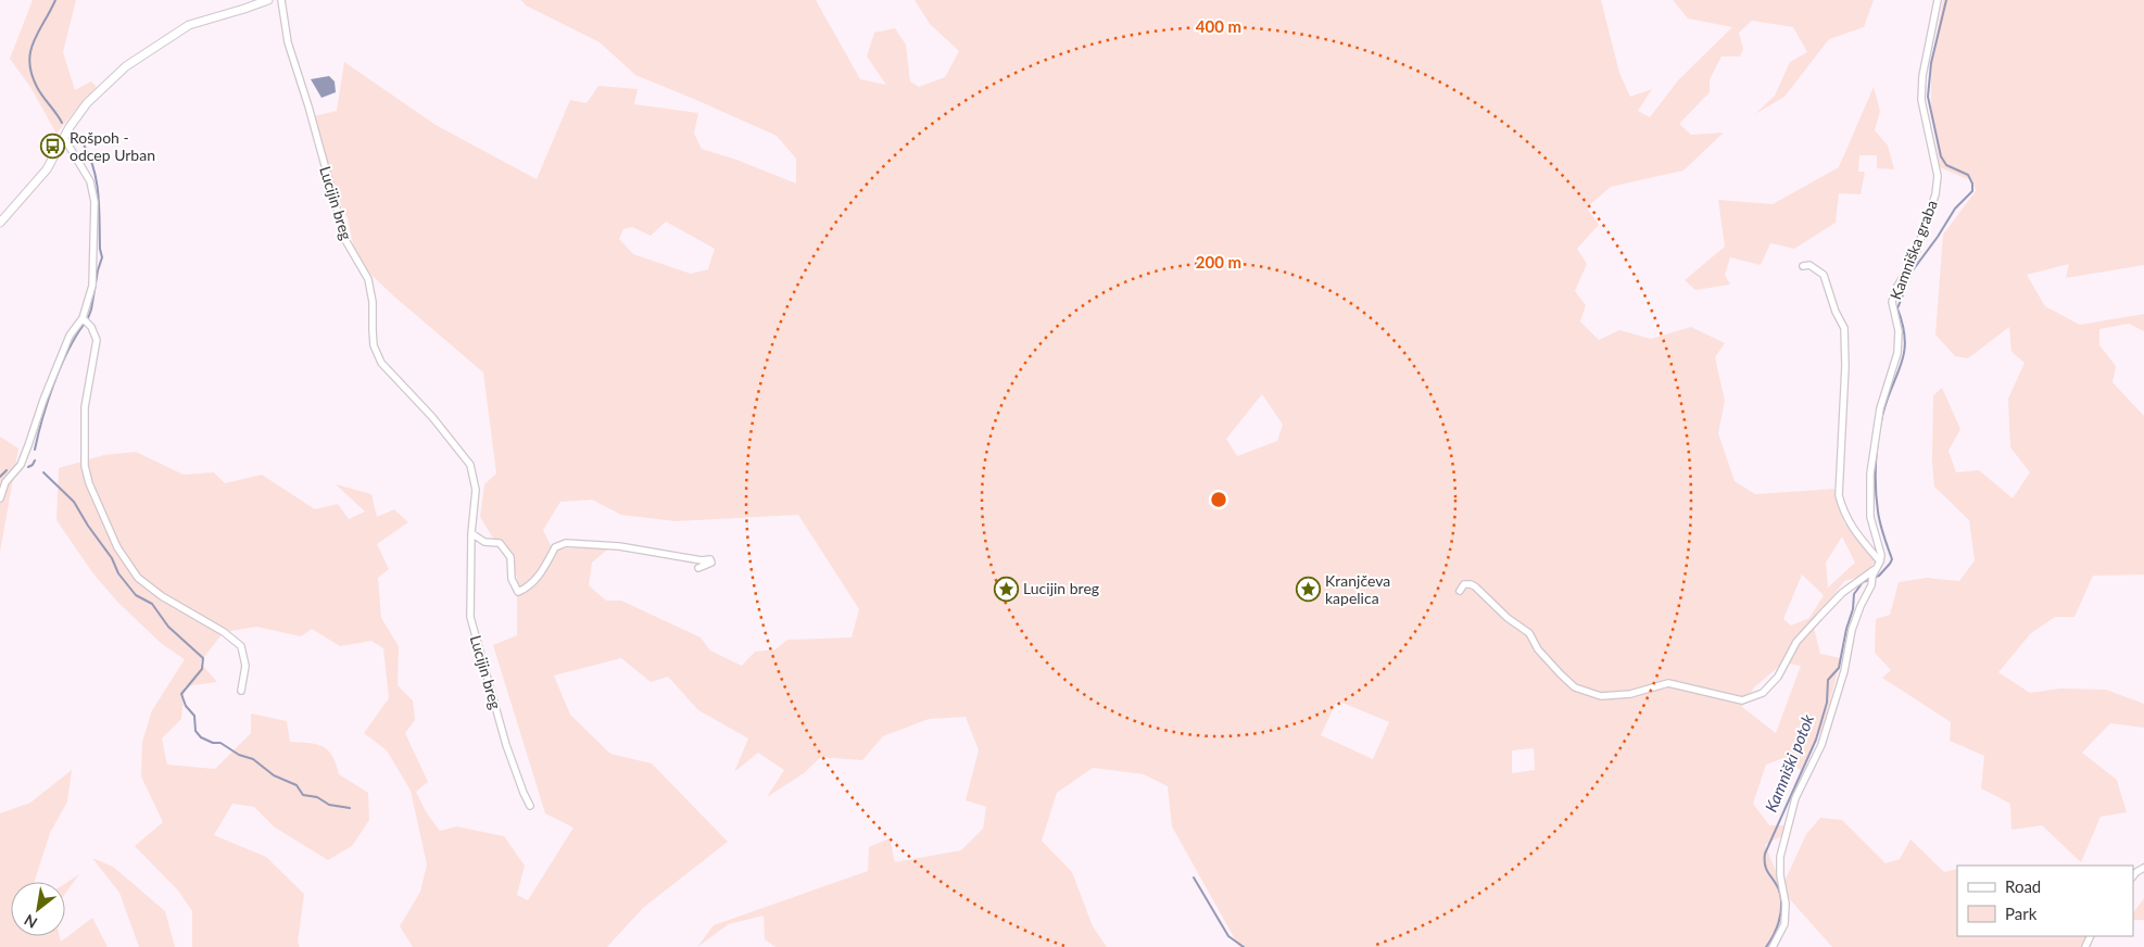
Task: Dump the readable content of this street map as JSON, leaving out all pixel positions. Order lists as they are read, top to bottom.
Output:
{
  "streets": {
    "street": ["Lucijin breg", "Kamniška graba"]
  },
  "water": ["Kamniški potok"],
  "places": {
    "bus stop": ["Rošpoh - odcep Urban"],
    "place": ["Lucijin breg", "Kranjčeva kapelica"]
  },
  "legend": ["Road", "Park"],
  "north": "bottom left",
  "rings": ["400 m", "200 m"]
}
